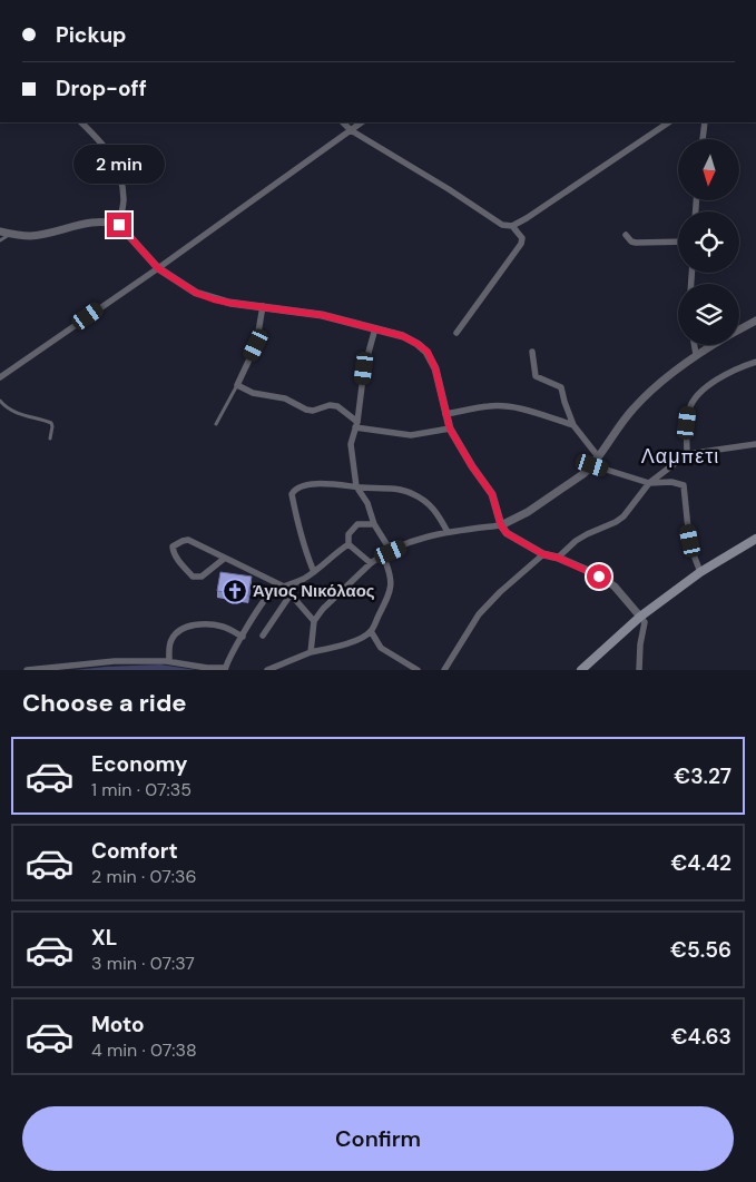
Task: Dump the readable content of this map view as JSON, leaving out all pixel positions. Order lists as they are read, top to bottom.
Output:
{
  "districts": ["Λαμπετι"],
  "places": {
    "church": ["Άγιος Νικόλαος"]
  },
  "north": "bottom",
  "page": {
    "banner": ["Pickup", "Drop-off"],
    "bubble": "2 min",
    "heading": "Choose a ride",
    "list": [
      {
        "name": "Economy",
        "note": "1 min · 07:35",
        "value": "€3.27"
      },
      {
        "name": "Comfort",
        "note": "2 min · 07:36",
        "value": "€4.42"
      },
      {
        "name": "XL",
        "note": "3 min · 07:37",
        "value": "€5.56"
      },
      {
        "name": "Moto",
        "note": "4 min · 07:38",
        "value": "€4.63"
      }
    ],
    "buttons": "Confirm"
  }
}
